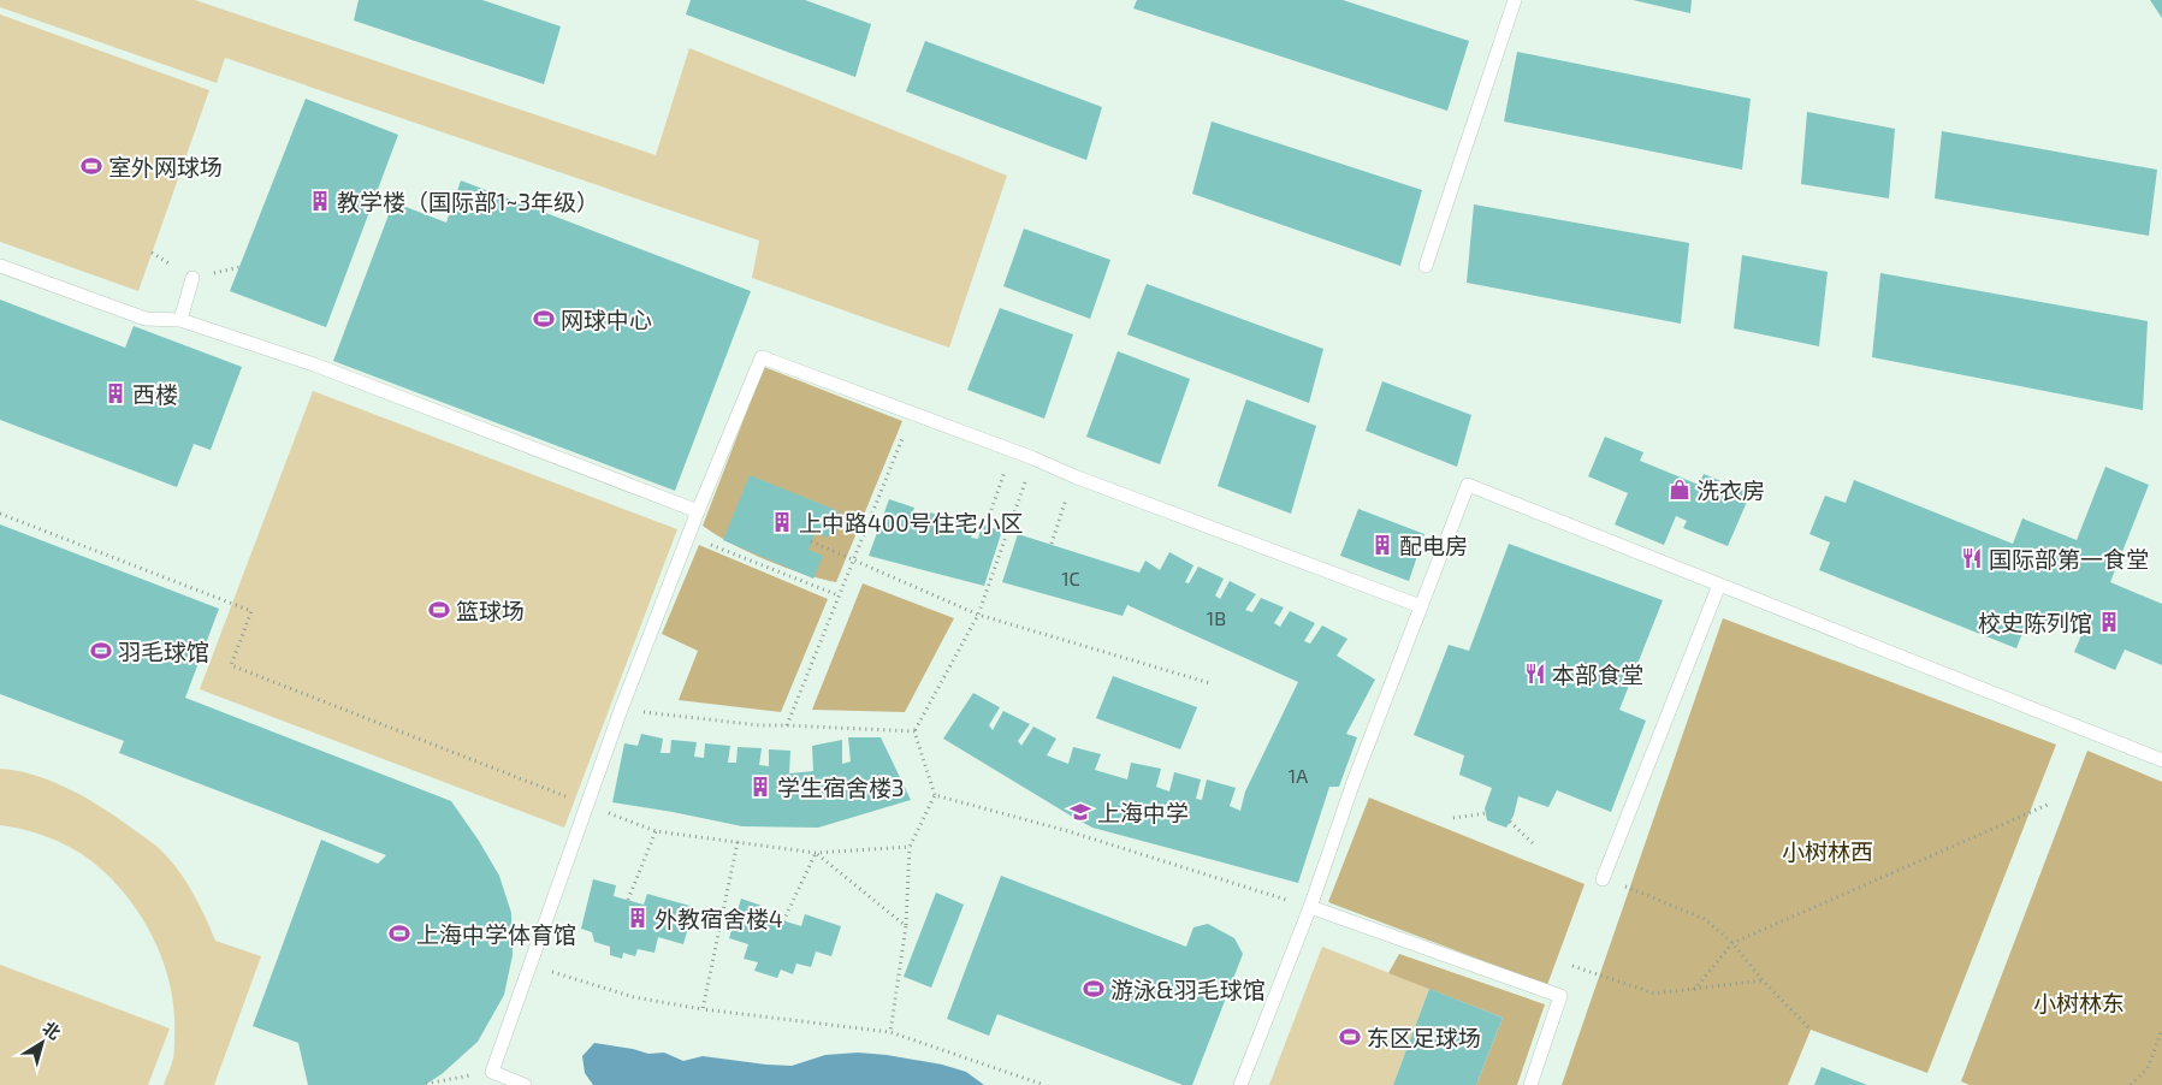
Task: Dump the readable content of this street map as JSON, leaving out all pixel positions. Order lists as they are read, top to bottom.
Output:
{
  "parks": ["小树林西", "小树林东"],
  "places": {
    "sports": [
      "室外网球场",
      "网球中心",
      "篮球场",
      "羽毛球馆",
      "上海中学体育馆",
      "游泳&羽毛球馆",
      "东区足球场"
    ],
    "building": [
      "教学楼（国际部1~3年级）",
      "西楼",
      "上中路400号住宅小区",
      "配电房",
      "校史陈列馆",
      "学生宿舍楼3",
      "外教宿舍楼4"
    ],
    "shop": ["洗衣房"],
    "restaurant": ["国际部第一食堂", "本部食堂"],
    "school or university": ["上海中学"]
  },
  "house_numbers": ["1C", "1B", "1A"],
  "north": "top right"
}
